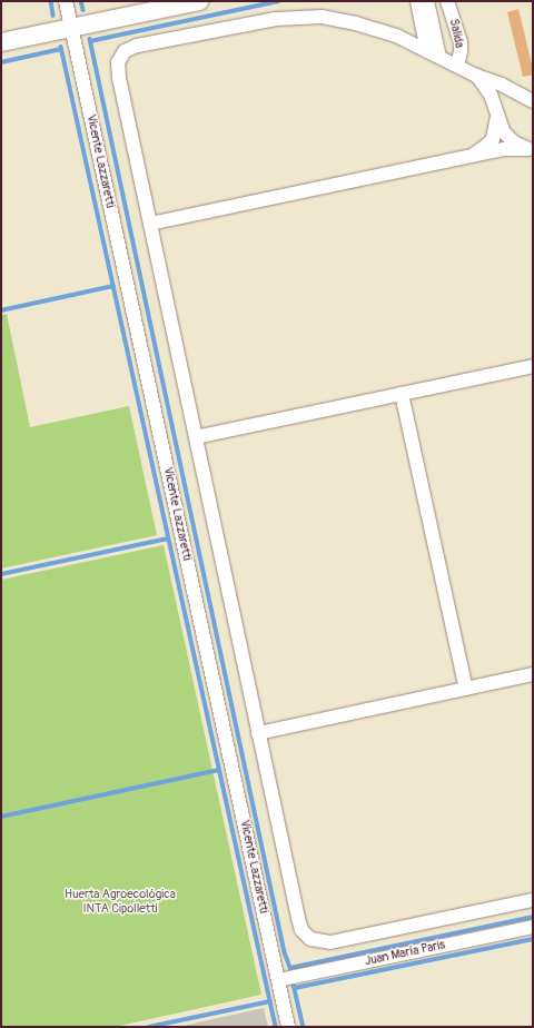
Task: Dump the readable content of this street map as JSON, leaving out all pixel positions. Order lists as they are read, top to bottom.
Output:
{
  "streets": {
    "street": ["Salida", "Vicente Lazzaretti", "Juan María Paris"]
  },
  "crossings": [
    ["Vicente Lazzaretti", "Juan María Paris"]
  ],
  "parks": ["Huerta Agroecológica INTA Cipolletti"]
}
